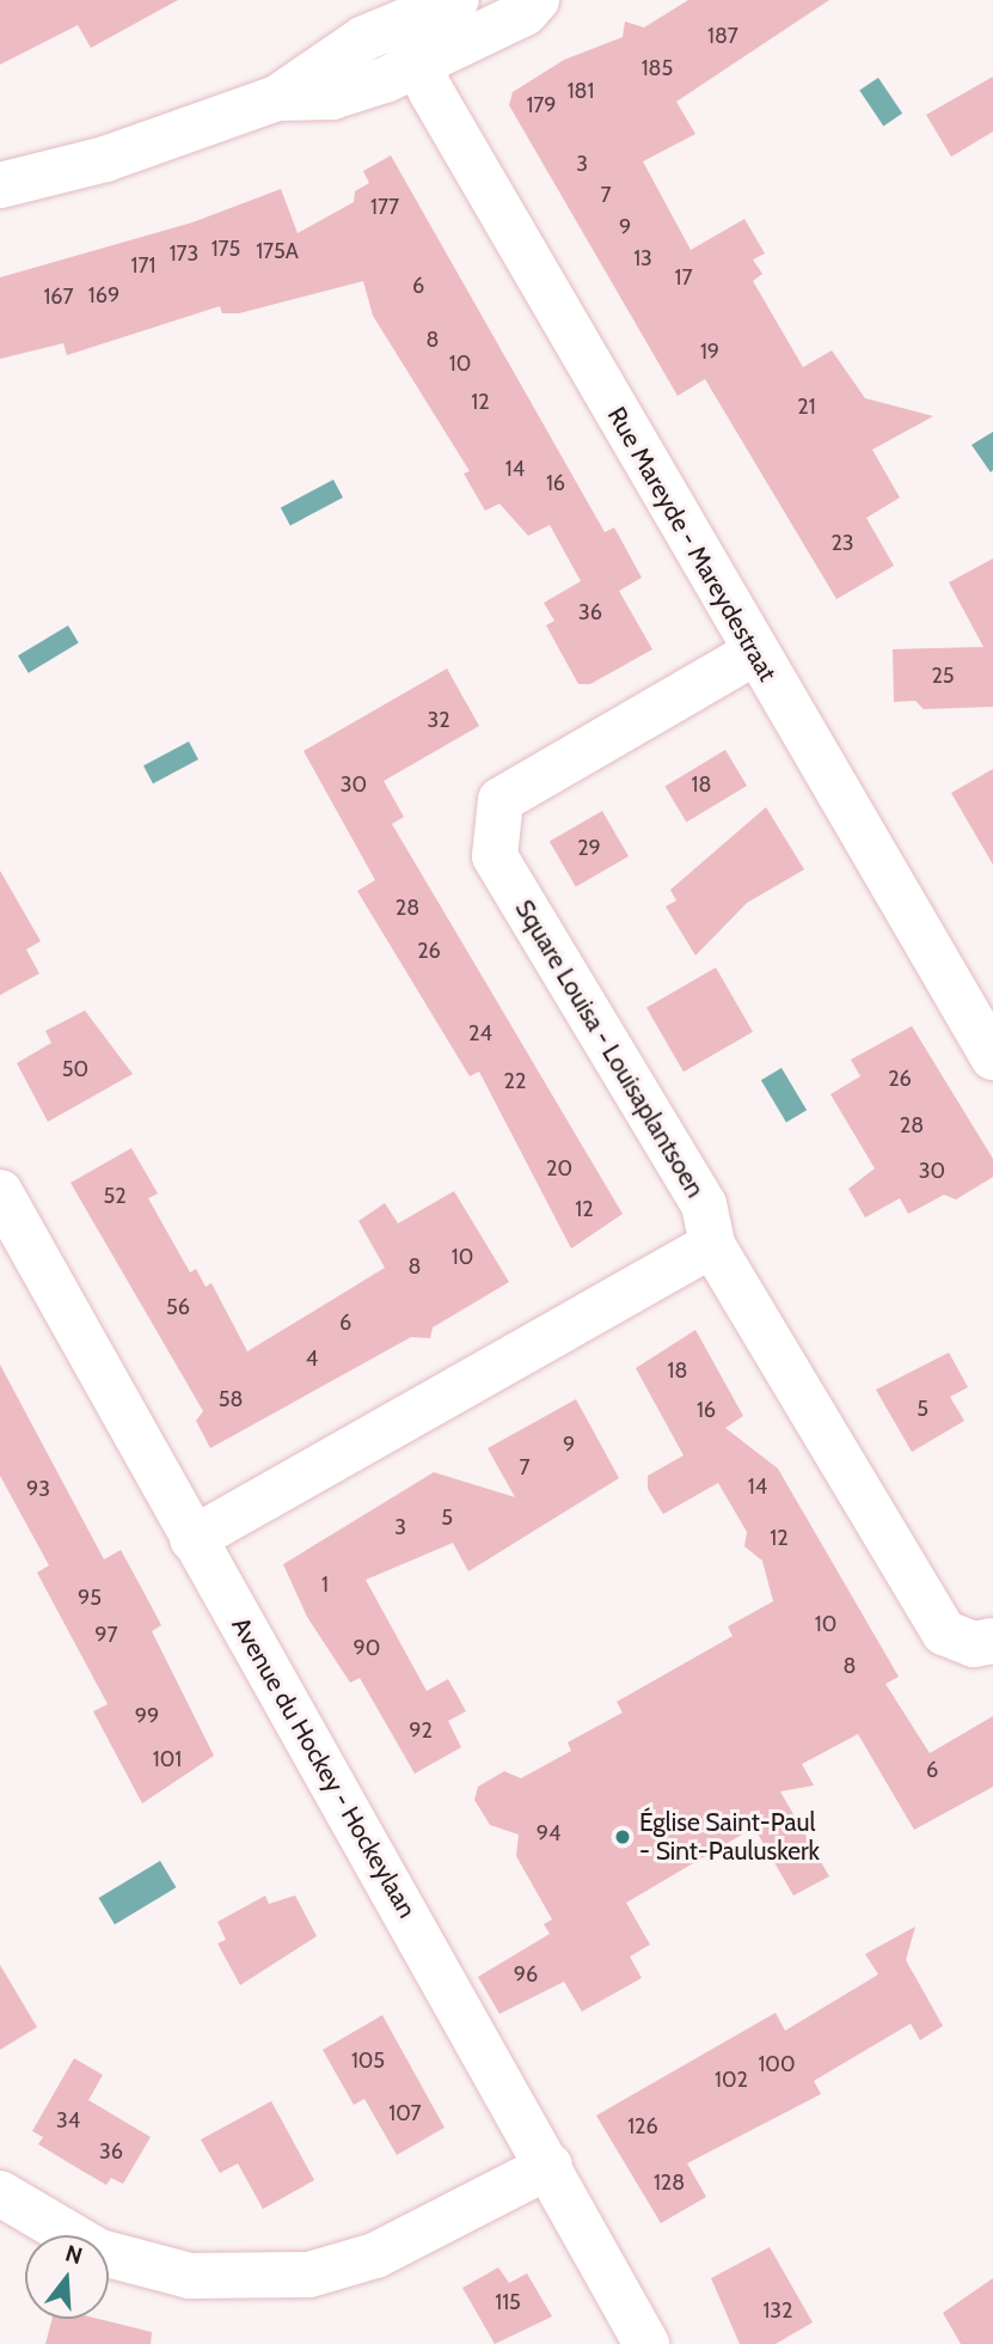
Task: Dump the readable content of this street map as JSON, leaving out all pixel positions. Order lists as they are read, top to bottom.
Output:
{
  "streets": {
    "street": ["Rue Mareyde - Mareydestraat", "Square Louisa - Louisaplantsoen", "Avenue du Hockey - Hockeylaan"]
  },
  "crossings": [
    ["Rue Mareyde - Mareydestraat", "Square Louisa - Louisaplantsoen"]
  ],
  "places": ["Église Saint-Paul - Sint-Pauluskerk"],
  "house_numbers": [
    "187",
    "185",
    "181",
    "179",
    "3",
    "7",
    "177",
    "9",
    "175",
    "175A",
    "173",
    "13",
    "171",
    "17",
    "6",
    "169",
    "167",
    "8",
    "19",
    "10",
    "12",
    "21",
    "14",
    "16",
    "23",
    "36",
    "25",
    "32",
    "30",
    "18",
    "29",
    "28",
    "26",
    "24",
    "50",
    "26",
    "22",
    "28",
    "20",
    "30",
    "52",
    "12",
    "10",
    "8",
    "56",
    "6",
    "4",
    "18",
    "58",
    "5",
    "16",
    "9",
    "7",
    "14",
    "93",
    "5",
    "3",
    "12",
    "1",
    "95",
    "10",
    "97",
    "90",
    "8",
    "99",
    "92",
    "101",
    "6",
    "94",
    "96",
    "105",
    "100",
    "102",
    "107",
    "34",
    "126",
    "36",
    "128",
    "115",
    "132"
  ],
  "north": "top"
}
